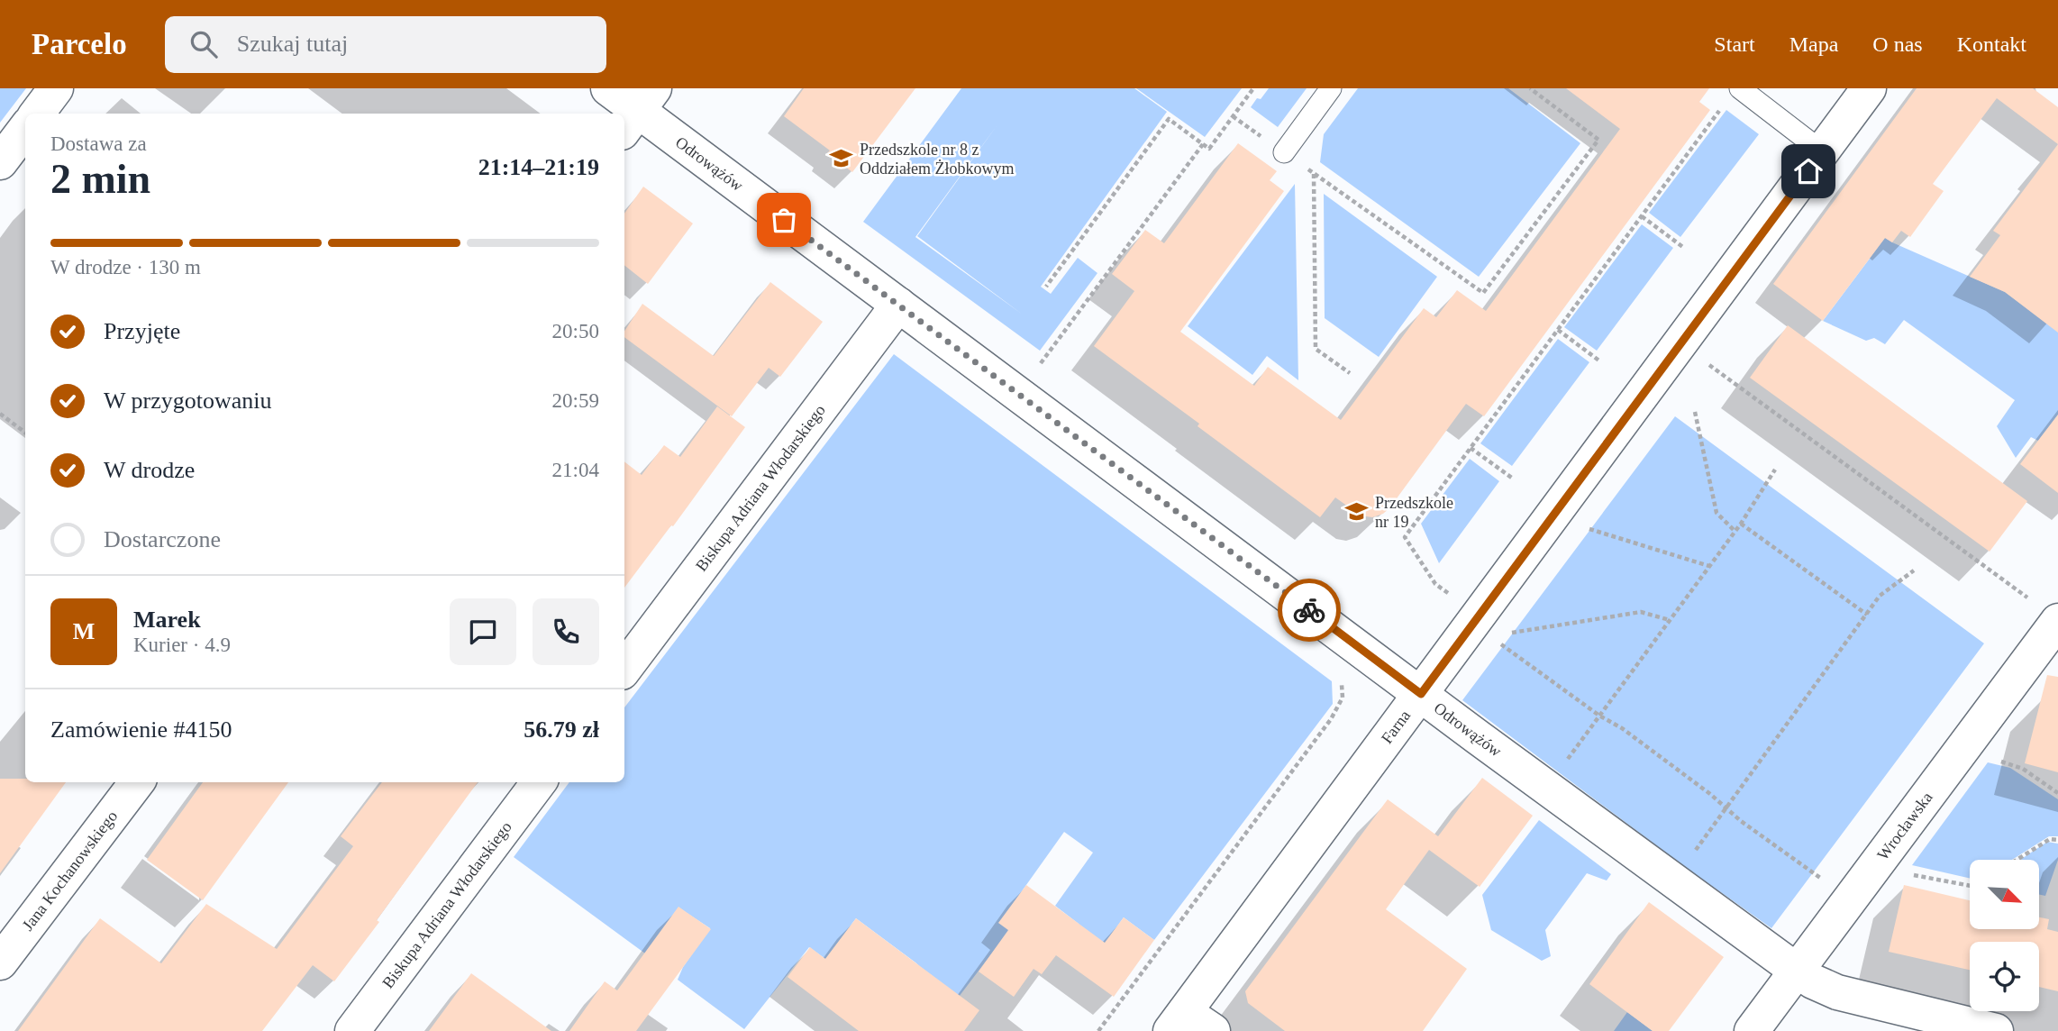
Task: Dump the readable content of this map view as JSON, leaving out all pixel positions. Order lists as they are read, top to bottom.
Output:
{
  "streets": {
    "street": [
      "Odrowążów",
      "Biskupa Adriana Włodarskiego",
      "Farna",
      "Wrocławska",
      "Jana Kochanowskiego"
    ]
  },
  "crossings": [
    ["Odrowążów", "Biskupa Adriana Włodarskiego"],
    ["Odrowążów", "Farna"],
    ["Odrowążów", "Wrocławska"]
  ],
  "places": {
    "school or university": ["Przedszkole nr 8 z Oddziałem Żłobkowym", "Przedszkole nr 19"]
  },
  "north": "bottom right",
  "page": {
    "header": "Parcelo",
    "search": "Szukaj tutaj",
    "nav": [
      "Start",
      "Mapa",
      "O nas",
      "Kontakt"
    ],
    "heading": ["2 min", "Dostawa za", "21:14–21:19"],
    "panel": [
      "Marek",
      "Kurier · 4.9",
      "Zamówienie #4150",
      "56.79 zł"
    ],
    "bar": "W drodze · 130 m",
    "list": [
      ["Przyjęte", "20:50"],
      ["W przygotowaniu", "20:59"],
      ["W drodze", "21:04"],
      "Dostarczone"
    ],
    "round": "M"
  }
}
